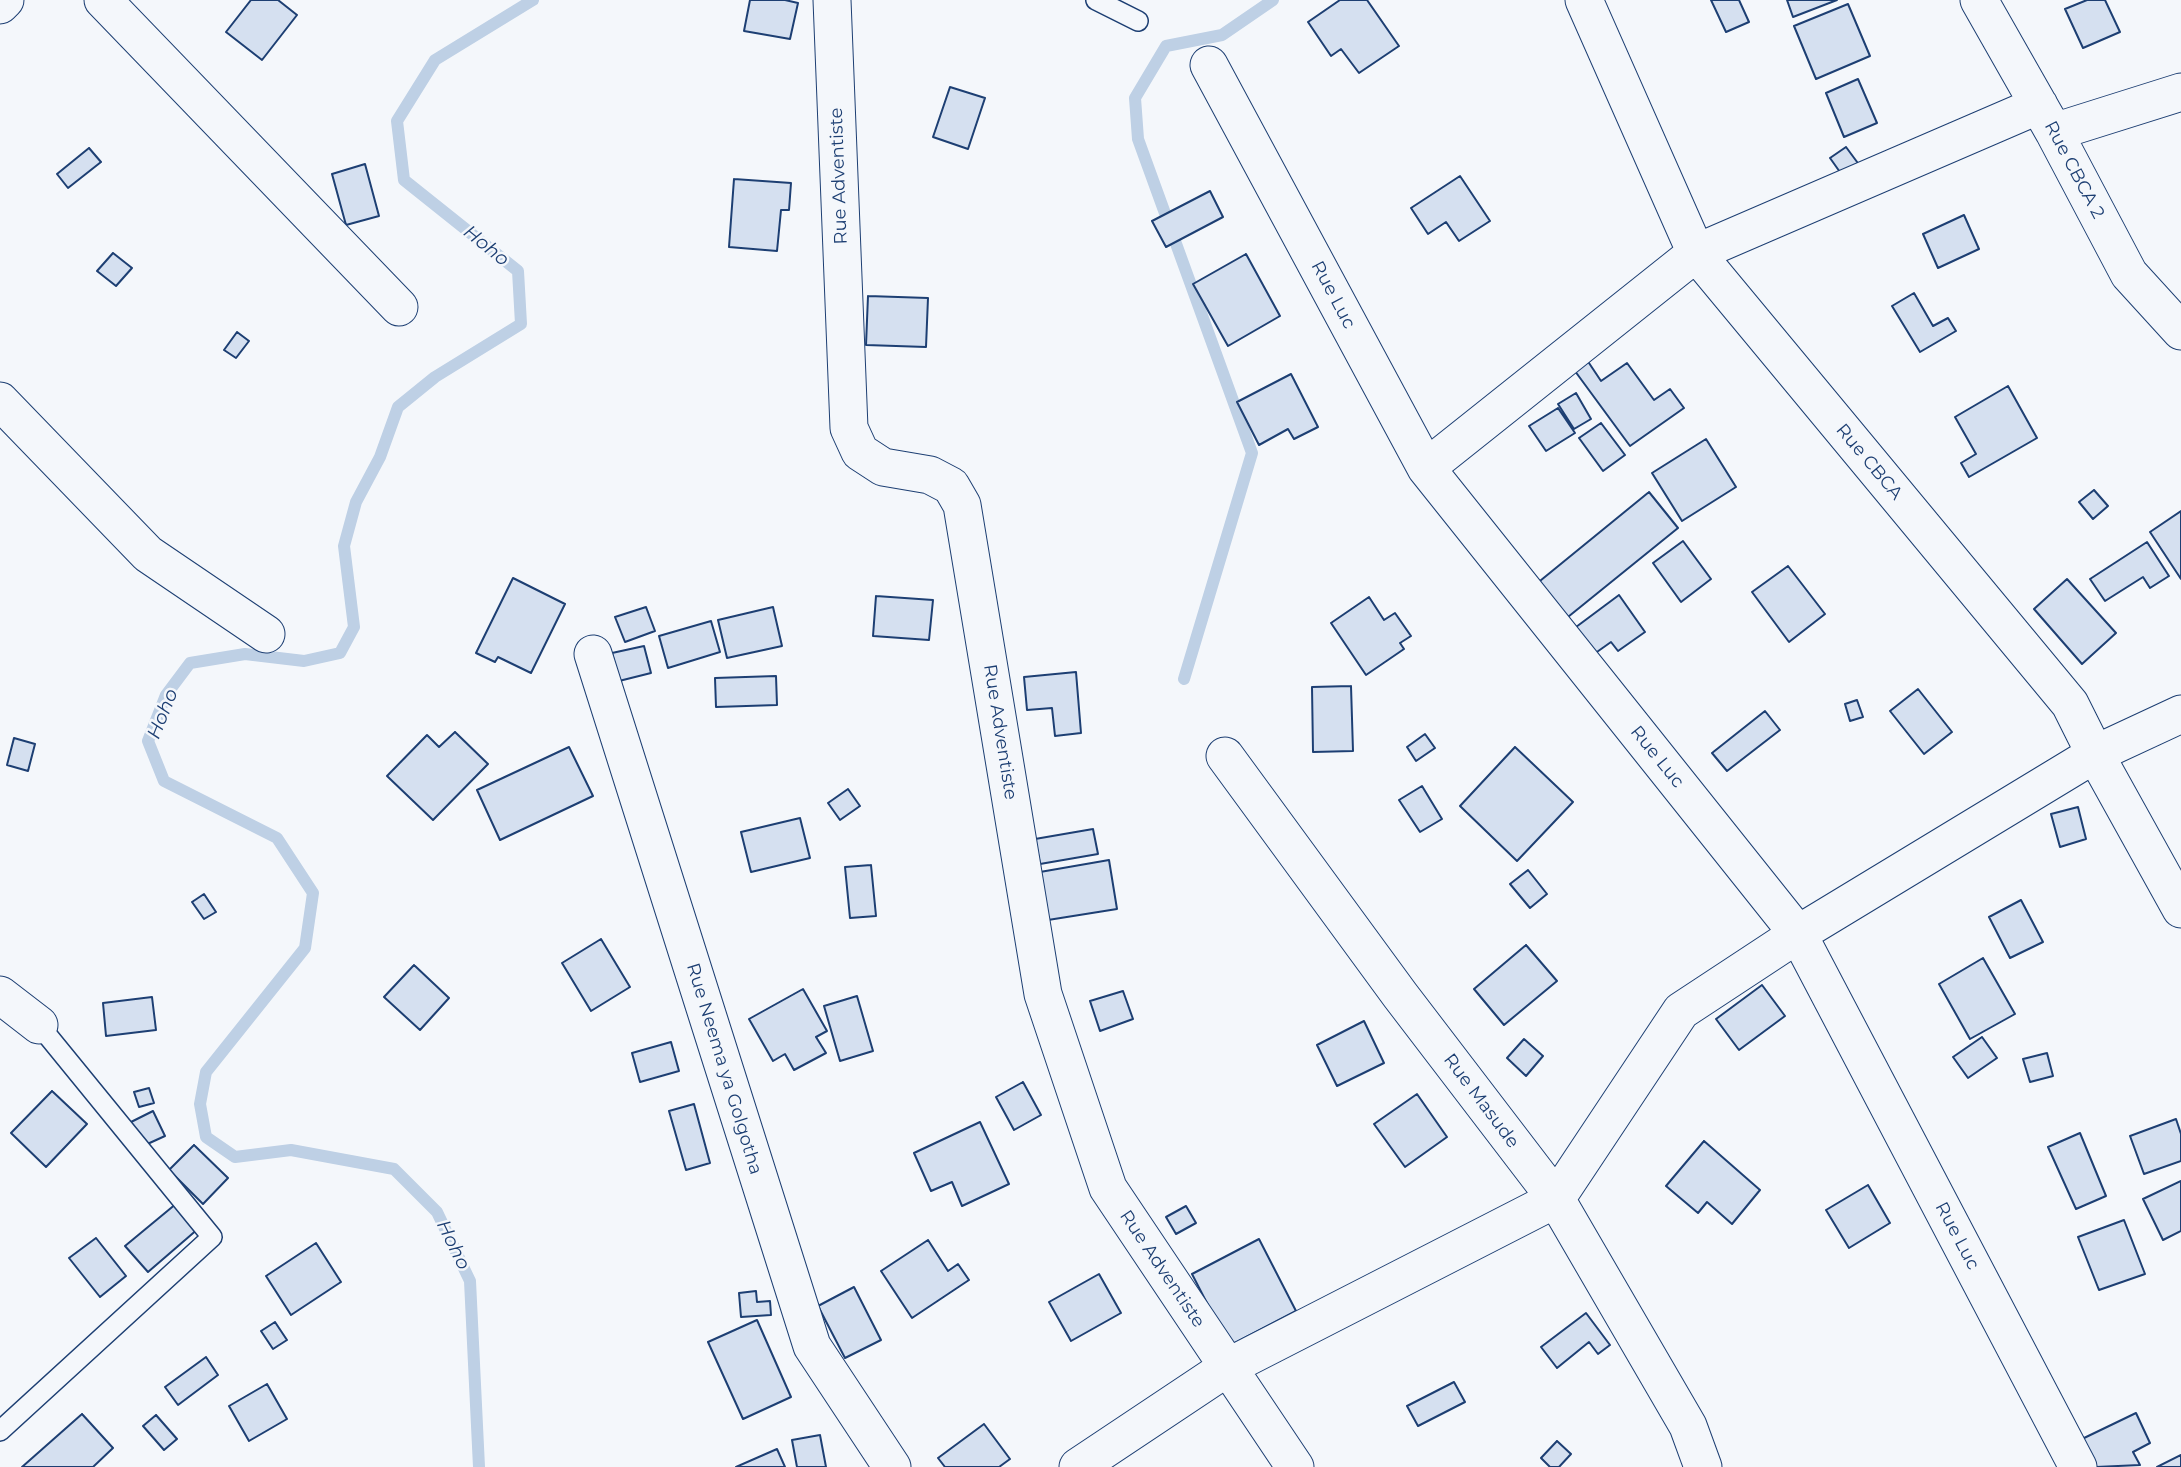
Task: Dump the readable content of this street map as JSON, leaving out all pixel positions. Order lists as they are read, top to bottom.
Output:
{
  "streets": {
    "street": [
      "Rue CBCA 2",
      "Rue Adventiste",
      "Rue Luc",
      "Rue CBCA",
      "Rue Neema ya Golgotha",
      "Rue Masude"
    ]
  },
  "water": ["Hoho"]
}
